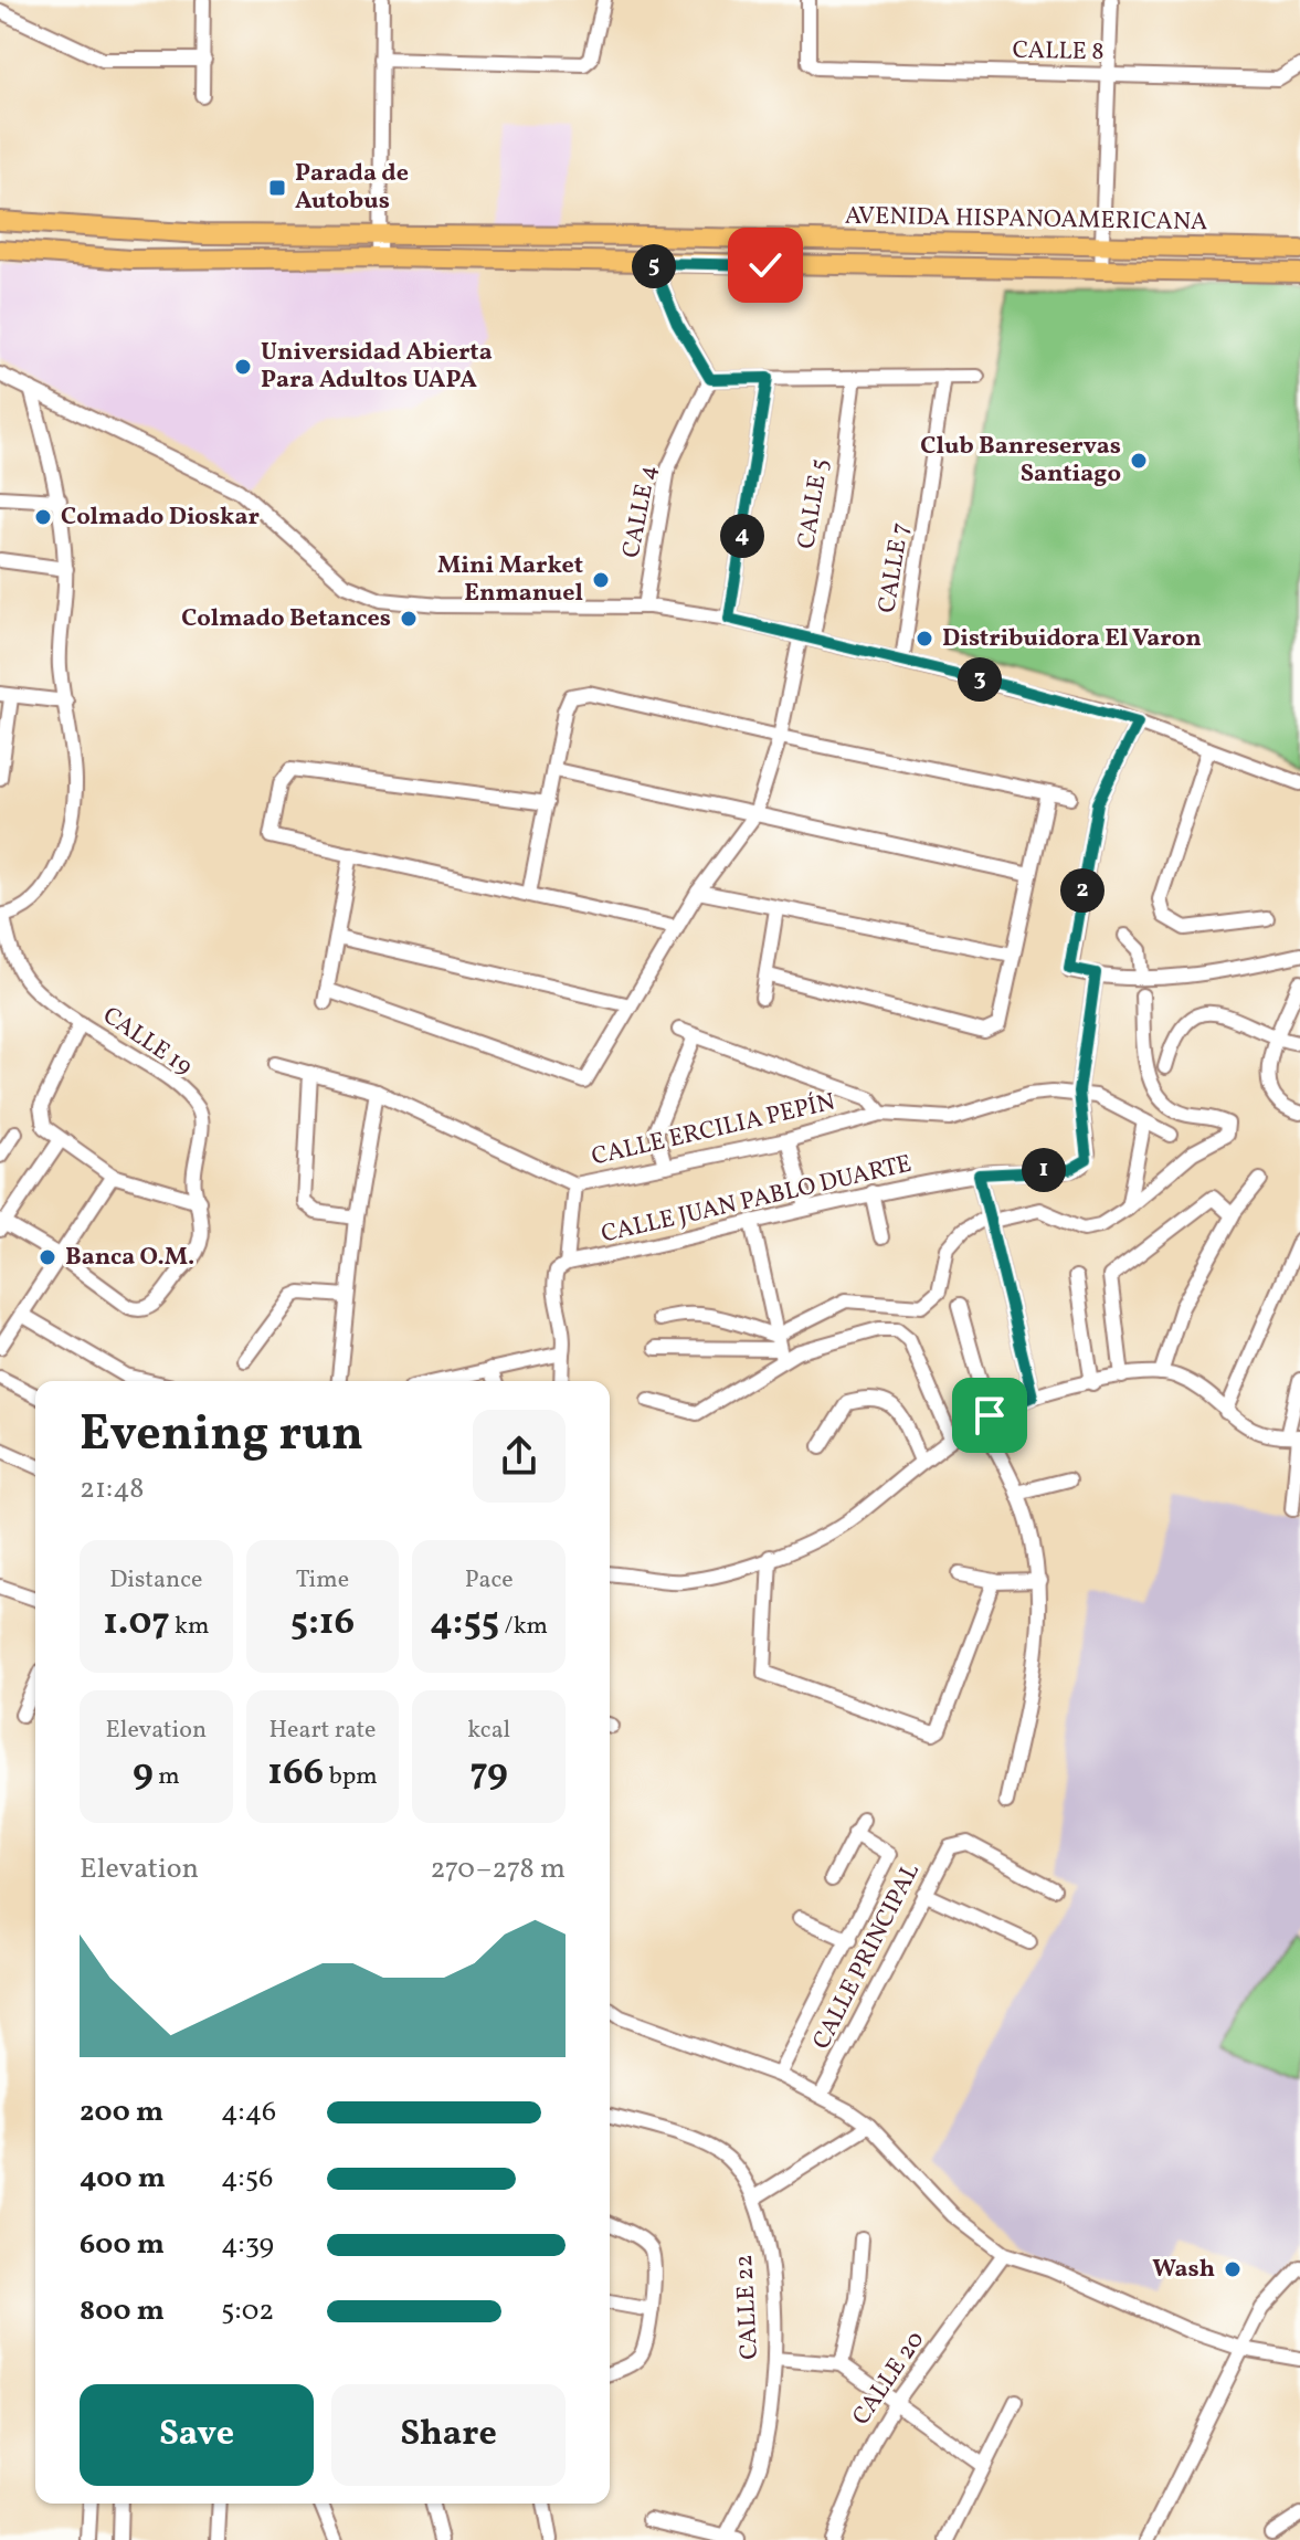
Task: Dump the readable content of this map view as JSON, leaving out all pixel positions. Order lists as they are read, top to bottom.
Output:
{
  "streets": {
    "main road": ["AVENIDA HISPANOAMERICANA"],
    "street": [
      "CALLE 8",
      "CALLE 5",
      "CALLE 4",
      "CALLE 7",
      "CALLE 19",
      "CALLE ERCILIA PEPÍN",
      "CALLE JUAN PABLO DUARTE",
      "CALLE PRINCIPAL",
      "CALLE 22",
      "CALLE 20"
    ]
  },
  "crossings": [
    ["CALLE ERCILIA PEPÍN", "CALLE JUAN PABLO DUARTE"]
  ],
  "places": {
    "transit": ["Parada de Autobus"],
    "other": [
      "Universidad Abierta Para Adultos UAPA",
      "Club Banreservas Santiago",
      "Colmado Dioskar",
      "Mini Market Enmanuel",
      "Colmado Betances",
      "Distribuidora El Varon",
      "Banca O.M.",
      "Wash"
    ]
  },
  "page": {
    "pins": [
      "5",
      "4",
      "3",
      "2",
      "1"
    ],
    "heading": ["Evening run", "21:48"],
    "stats": [
      ["Distance", "1.07 km"],
      ["Time", "5:16"],
      ["Pace", "4:55 /km"],
      ["Elevation", "9 m"],
      ["Heart rate", "166 bpm"],
      ["kcal", "79"]
    ],
    "chart": ["Elevation", "270–278 m"],
    "list": [
      {
        "name": "200 m",
        "note": "4:46"
      },
      {
        "name": "400 m",
        "note": "4:56"
      },
      {
        "name": "600 m",
        "note": "4:39"
      },
      {
        "name": "800 m",
        "note": "5:02"
      }
    ],
    "buttons": ["Save", "Share"]
  }
}
